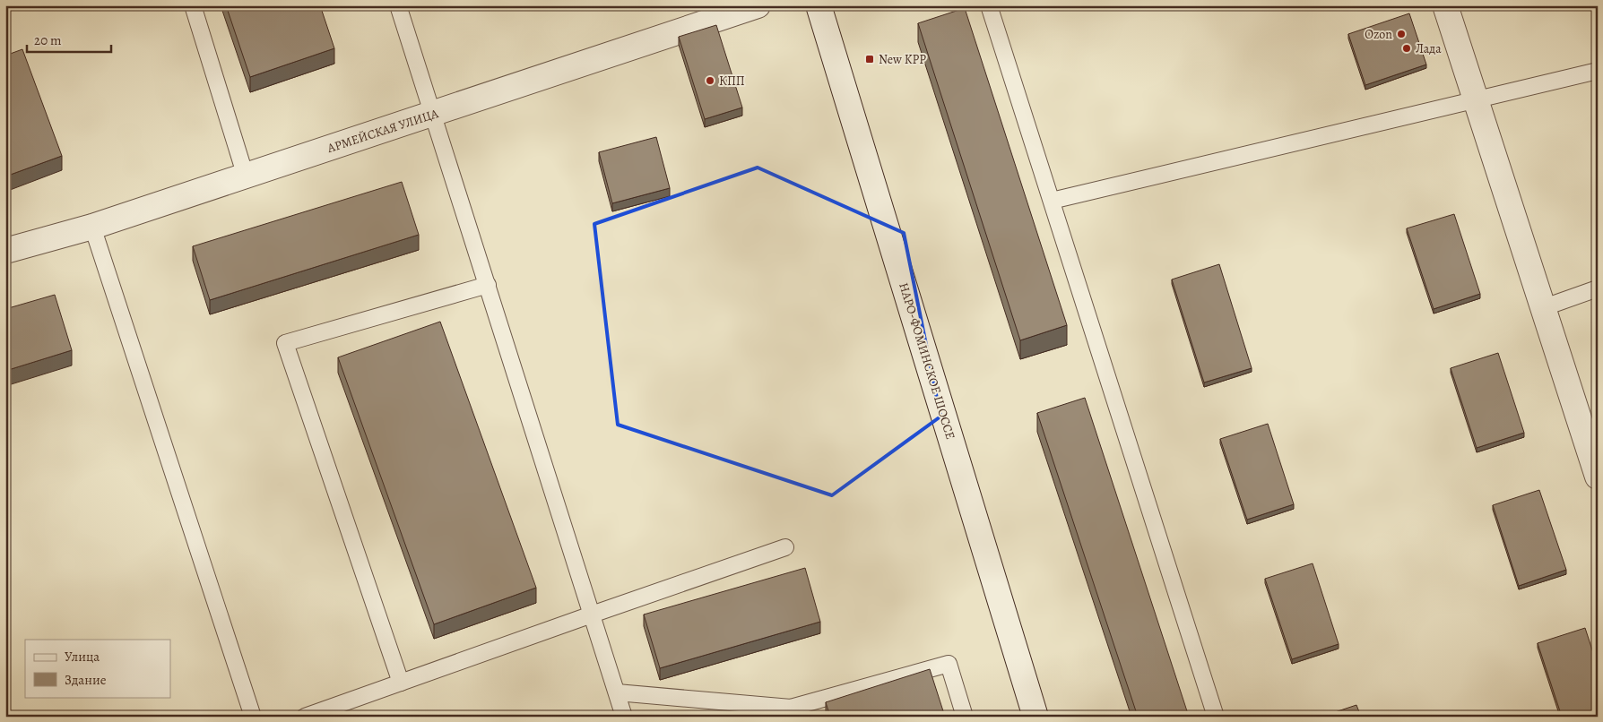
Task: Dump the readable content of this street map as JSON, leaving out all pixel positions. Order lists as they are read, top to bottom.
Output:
{
  "streets": {
    "street": ["АРМЕЙСКАЯ УЛИЦА", "НАРО-ФОМИНСКОЕ ШОССЕ"]
  },
  "places": {
    "other": ["Ozon", "Лада", "КПП"],
    "transit": ["New KPP"]
  },
  "legend": ["Улица", "Здание"],
  "scale_bar": "20 m"
}
